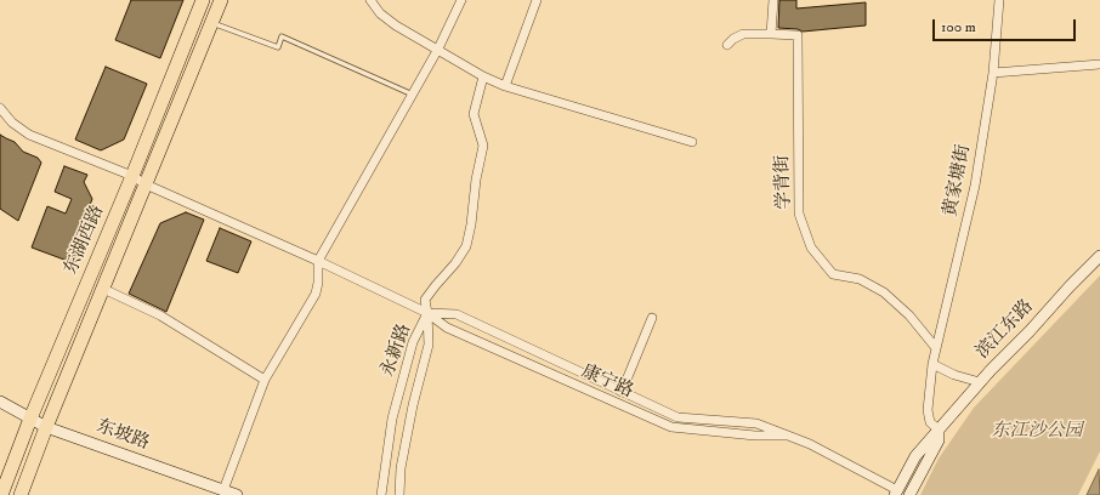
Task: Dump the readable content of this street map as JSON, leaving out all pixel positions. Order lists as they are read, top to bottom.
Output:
{
  "streets": {
    "main road": ["东湖西路", "滨江东路", "东坡路"],
    "street": [
      "黄家塘街",
      "学背街",
      "永新路",
      "康宁路"
    ]
  },
  "crossings": [
    ["黄家塘街", "学背街"],
    ["黄家塘街", "滨江东路"],
    ["东湖西路", "康宁路"],
    ["东湖西路", "东坡路"],
    ["滨江东路", "康宁路"],
    ["永新路", "康宁路"]
  ],
  "parks": ["东江沙公园"],
  "scale_bar": "100 m"
}
